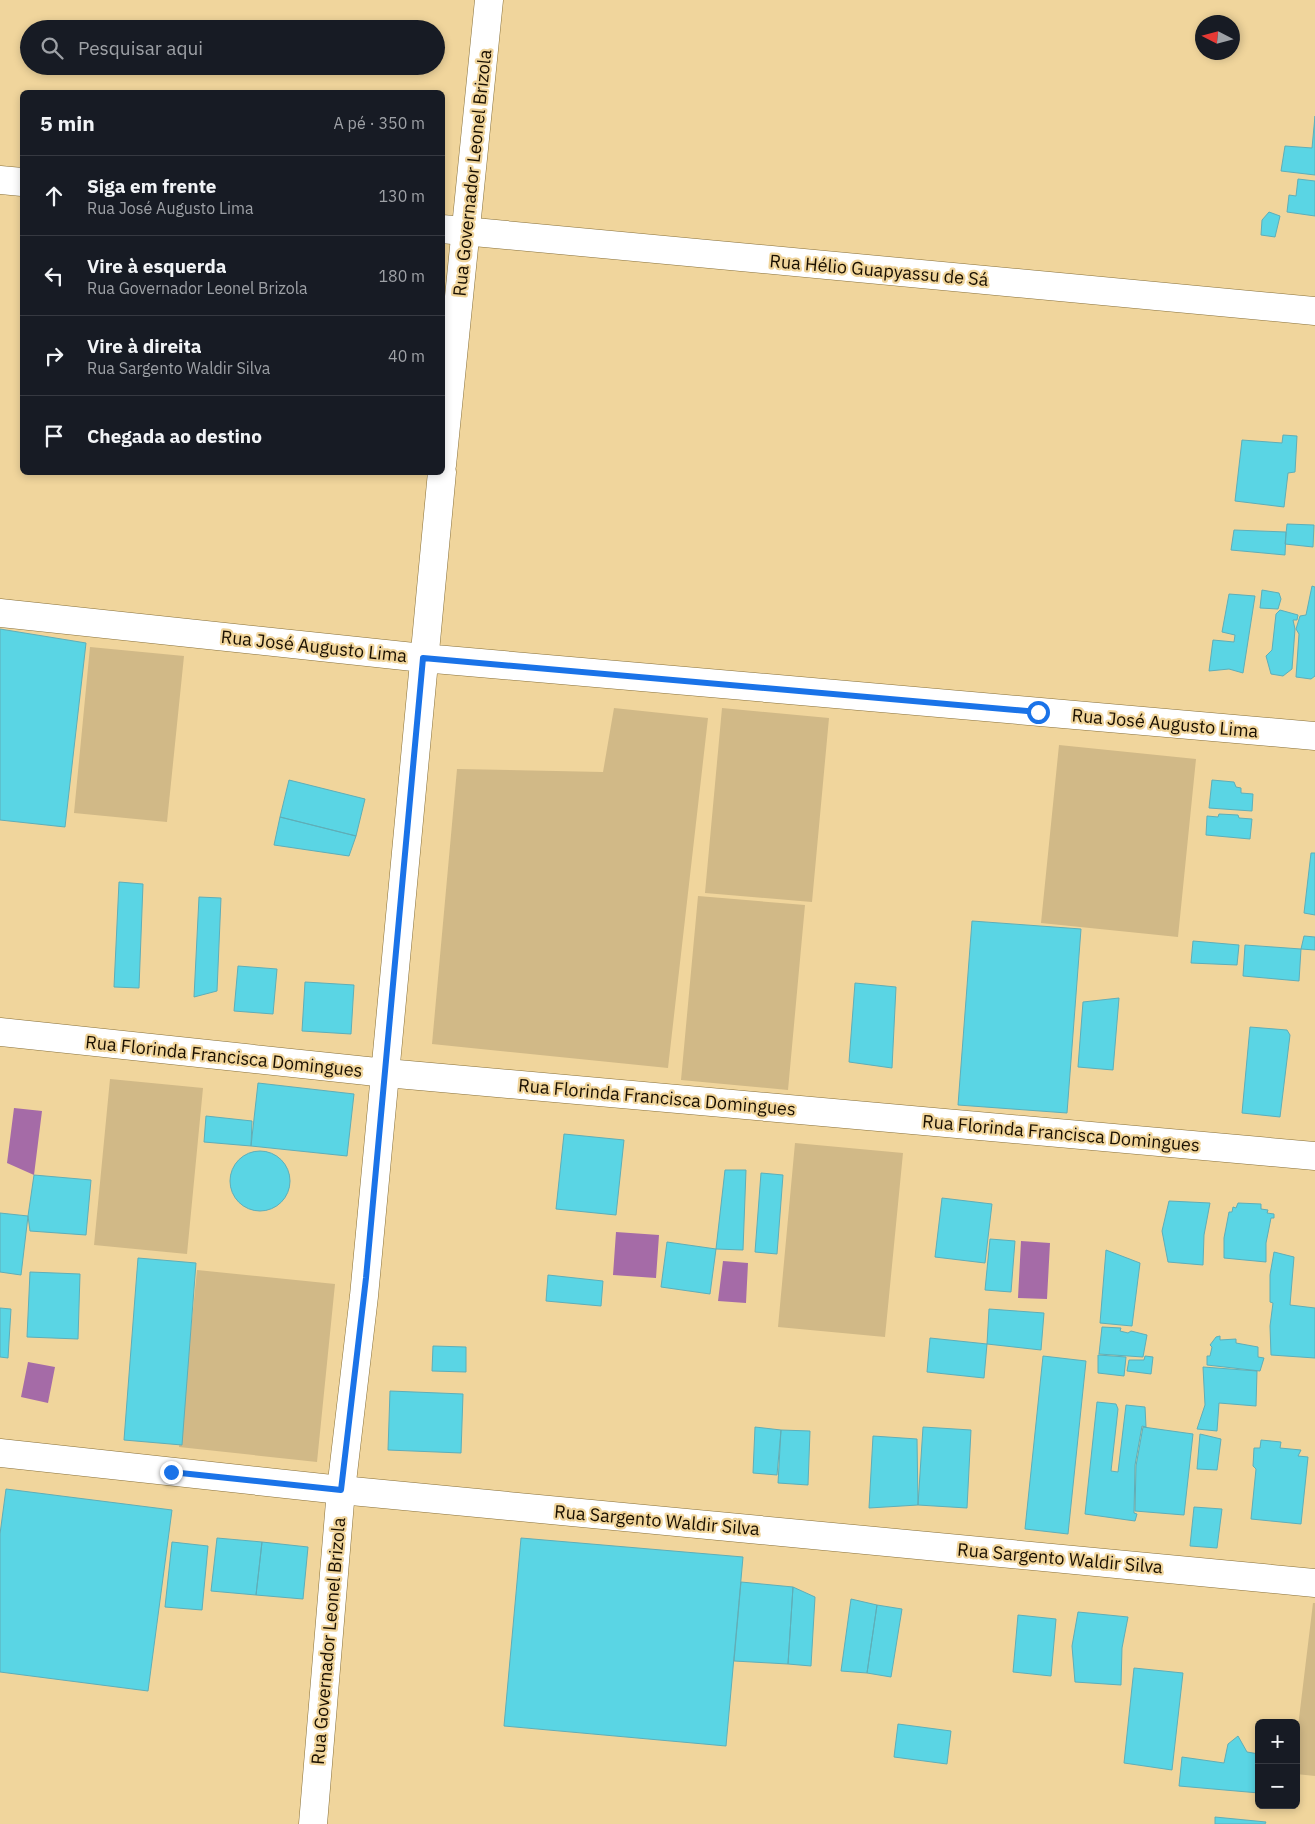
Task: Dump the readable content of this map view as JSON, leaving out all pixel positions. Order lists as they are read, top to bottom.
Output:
{
  "streets": {
    "street": [
      "Rua Governador Leonel Brizola",
      "Rua Hélio Guapyassu de Sá",
      "Rua José Augusto Lima",
      "Rua Florinda Francisca Domingues",
      "Rua Sargento Waldir Silva"
    ]
  },
  "crossings": [
    ["Rua Governador Leonel Brizola", "Rua Hélio Guapyassu de Sá"],
    ["Rua Governador Leonel Brizola", "Rua José Augusto Lima"],
    ["Rua Governador Leonel Brizola", "Rua Florinda Francisca Domingues"],
    ["Rua Governador Leonel Brizola", "Rua Sargento Waldir Silva"]
  ],
  "north": "left",
  "page": {
    "search": "Pesquisar aqui",
    "heading": ["5 min", "A pé · 350 m"],
    "list": [
      ["Siga em frente", "Rua José Augusto Lima", "130 m"],
      ["Vire à esquerda", "Rua Governador Leonel Brizola", "180 m"],
      ["Vire à direita", "Rua Sargento Waldir Silva", "40 m"],
      "Chegada ao destino"
    ],
    "map_buttons": ["+", "−"]
  }
}
